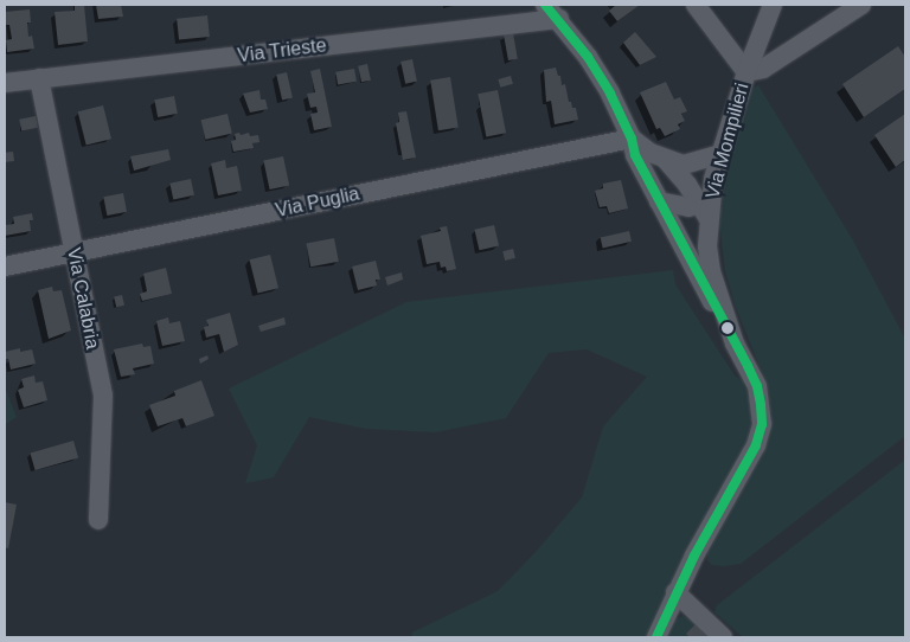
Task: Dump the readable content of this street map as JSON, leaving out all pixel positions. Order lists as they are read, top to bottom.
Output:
{
  "streets": {
    "street": [
      "Via Trieste",
      "Via Mompilieri",
      "Via Puglia",
      "Via Calabria"
    ]
  },
  "crossings": [
    ["Via Trieste", "Via Calabria"],
    ["Via Puglia", "Via Calabria"]
  ]
}
